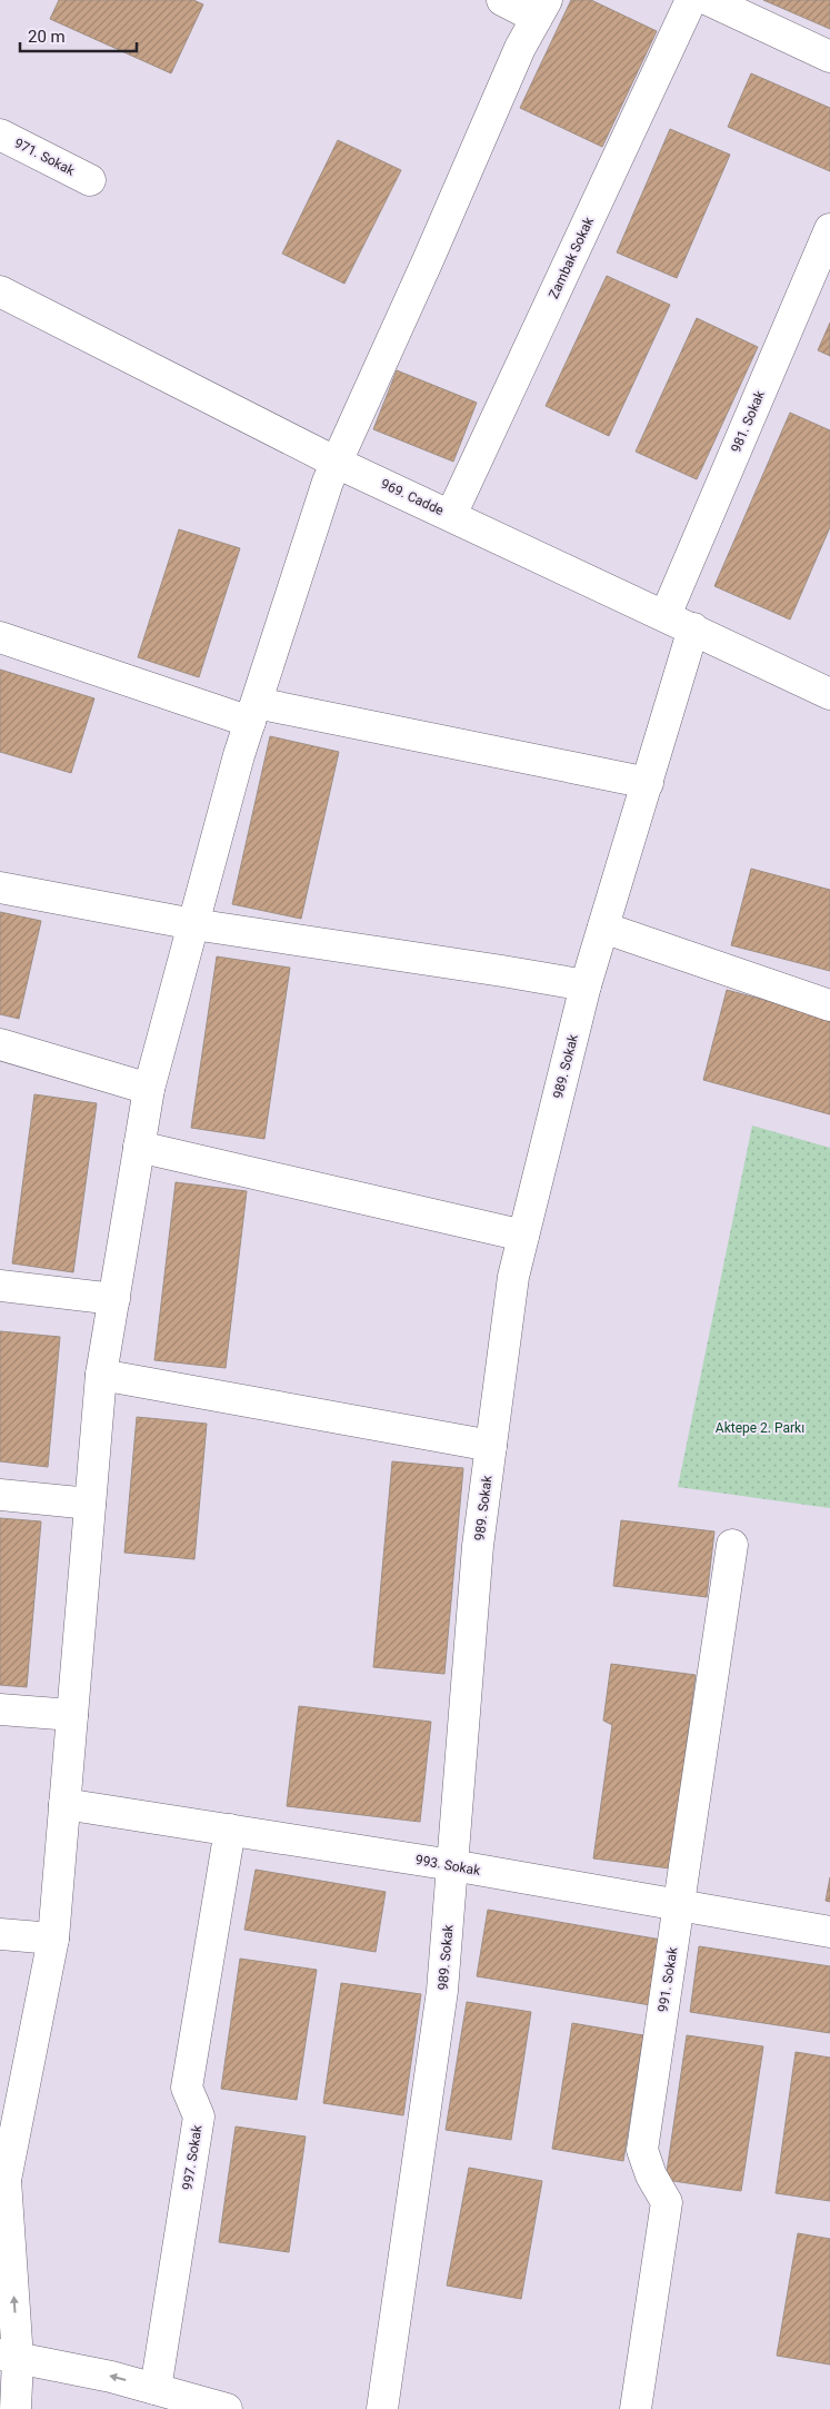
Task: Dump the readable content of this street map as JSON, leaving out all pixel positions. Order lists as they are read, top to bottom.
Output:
{
  "streets": {
    "street": [
      "971. Sokak",
      "Zambak Sokak",
      "981. Sokak",
      "969. Cadde",
      "989. Sokak",
      "993. Sokak",
      "991. Sokak",
      "997. Sokak"
    ]
  },
  "crossings": [
    ["Zambak Sokak", "969. Cadde"],
    ["981. Sokak", "969. Cadde"],
    ["969. Cadde", "989. Sokak"],
    ["989. Sokak", "993. Sokak"],
    ["993. Sokak", "991. Sokak"],
    ["993. Sokak", "997. Sokak"]
  ],
  "parks": ["Aktepe 2. Parkı"],
  "scale_bar": "20 m"
}
